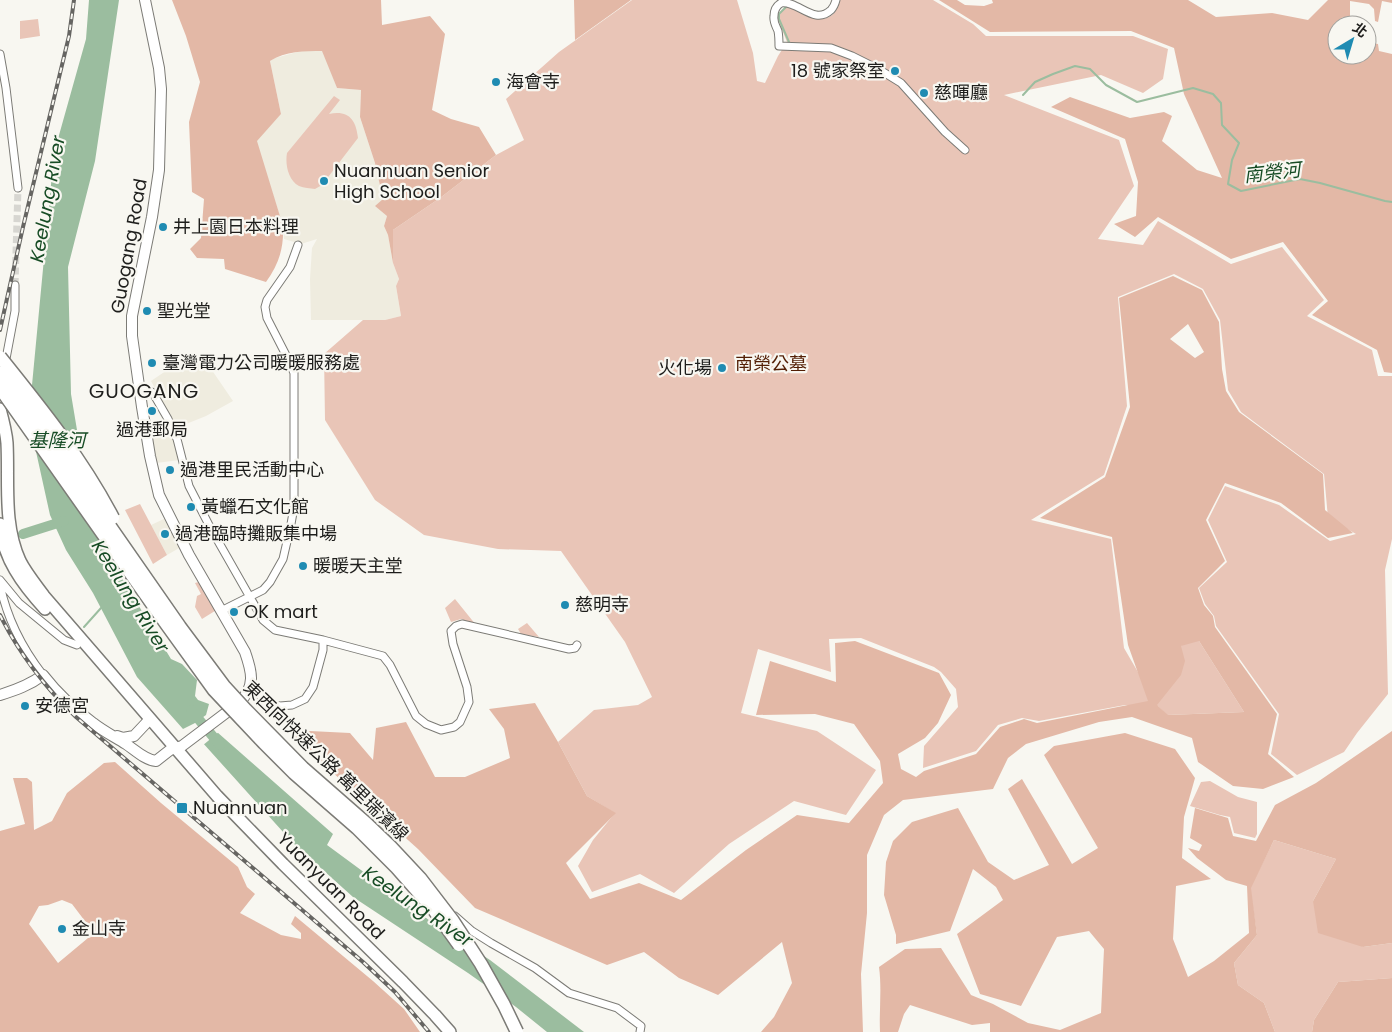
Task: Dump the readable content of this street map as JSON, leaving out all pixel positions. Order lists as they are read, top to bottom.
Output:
{
  "streets": {
    "highway": ["東西向快速公路 萬里瑞濱線"],
    "main road": ["Yuanyuan Road"],
    "street": ["Guogang Road"]
  },
  "districts": ["GUOGANG"],
  "water": ["南榮河", "Keelung River", "基隆河"],
  "parks": ["南榮公墓"],
  "places": {
    "other": [
      "18 號家祭室",
      "海會寺",
      "慈暉廳",
      "Nuannuan Senior High School",
      "井上園日本料理",
      "聖光堂",
      "臺灣電力公司暖暖服務處",
      "火化場",
      "過港郵局",
      "過港里民活動中心",
      "黃蠟石文化館",
      "過港臨時攤販集中場",
      "暖暖天主堂",
      "慈明寺",
      "OK mart",
      "安德宮",
      "金山寺"
    ],
    "transit": ["Nuannuan"]
  },
  "north": "top right"
}
